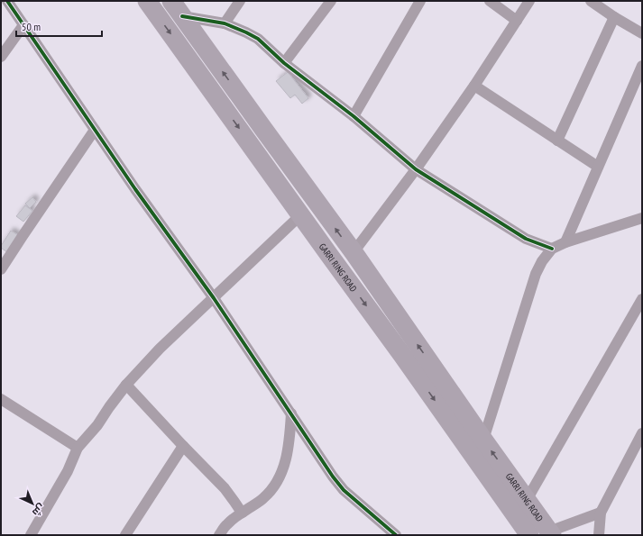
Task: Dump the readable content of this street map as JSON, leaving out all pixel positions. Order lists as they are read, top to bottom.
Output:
{
  "streets": {
    "highway": ["GARRI RING ROAD"]
  },
  "scale_bar": "50 m",
  "north": "bottom right"
}
